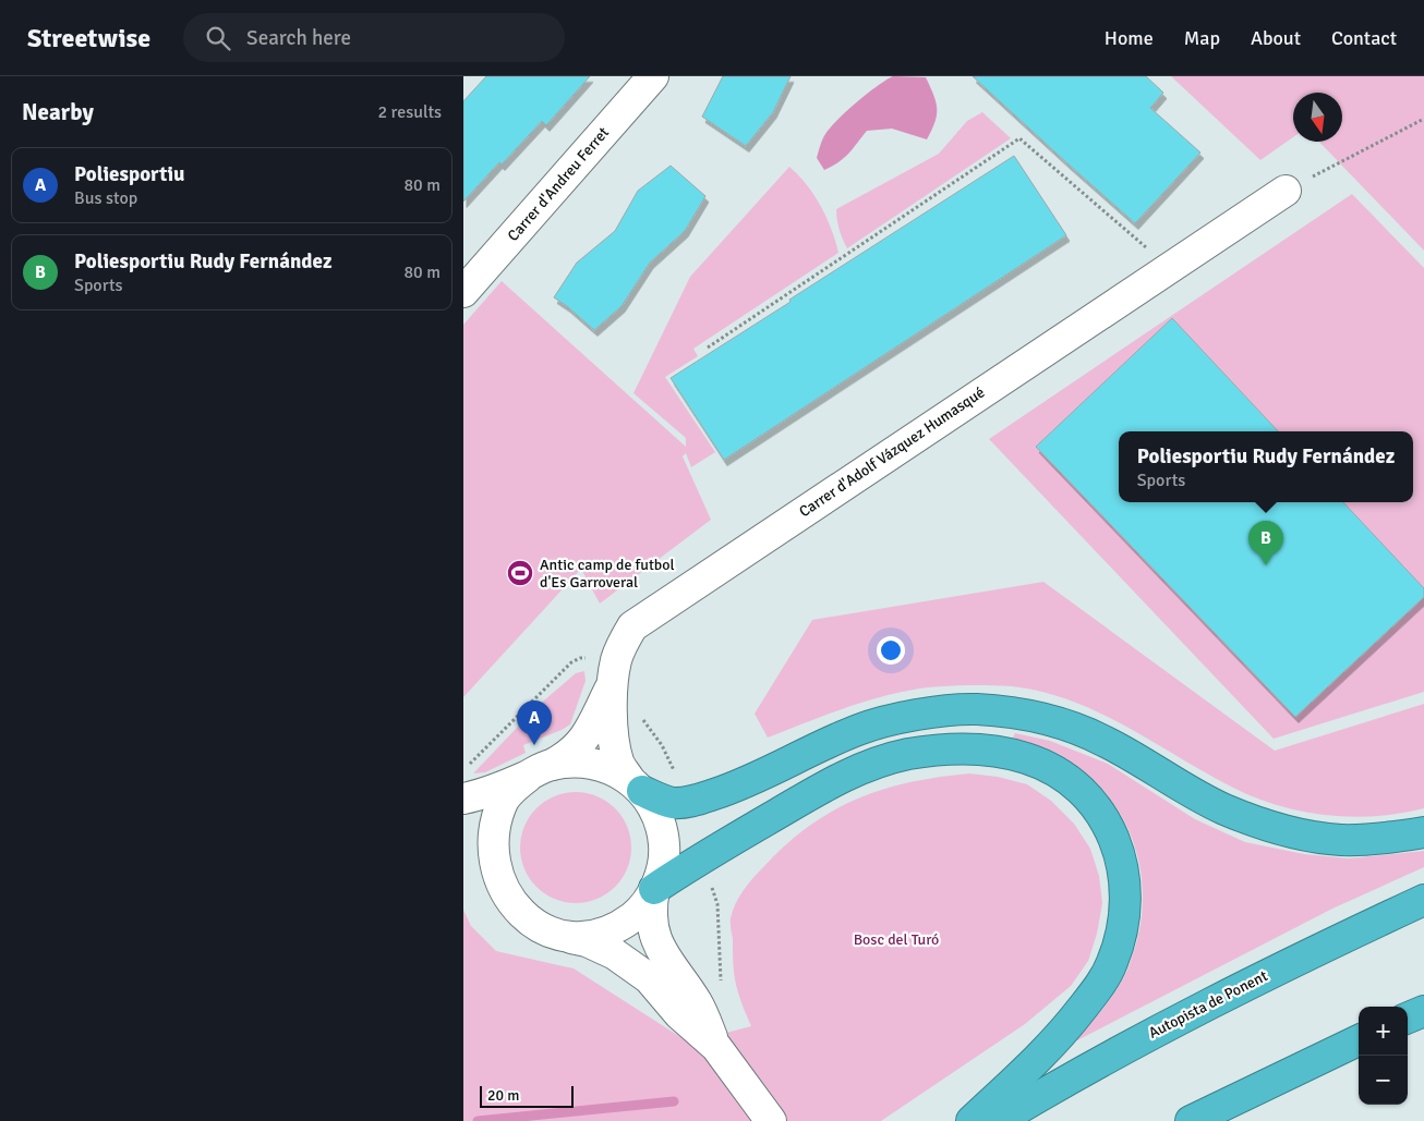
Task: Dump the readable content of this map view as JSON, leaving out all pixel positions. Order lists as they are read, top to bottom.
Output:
{
  "streets": {
    "highway": ["Autopista de Ponent"],
    "street": ["Carrer d'Andreu Ferret", "Carrer d'Adolf Vázquez Humasqué"]
  },
  "parks": ["Bosc del Turó"],
  "places": {
    "sports": ["Antic camp de futbol d'Es Garroveral"]
  },
  "scale_bar": "20 m",
  "north": "bottom",
  "page": {
    "header": "Streetwise",
    "search": "Search here",
    "nav": [
      "Home",
      "Map",
      "About",
      "Contact"
    ],
    "heading": ["Nearby", "2 results"],
    "list": [
      {
        "mark": "A",
        "name": "Poliesportiu",
        "note": "Bus stop",
        "value": "80 m"
      },
      {
        "mark": "B",
        "name": "Poliesportiu Rudy Fernández",
        "note": "Sports",
        "value": "80 m"
      }
    ],
    "popup": ["Poliesportiu Rudy Fernández", "Sports"],
    "pins": ["B", "A"],
    "map_buttons": ["+", "−"],
    "scale": "20 m"
  }
}
